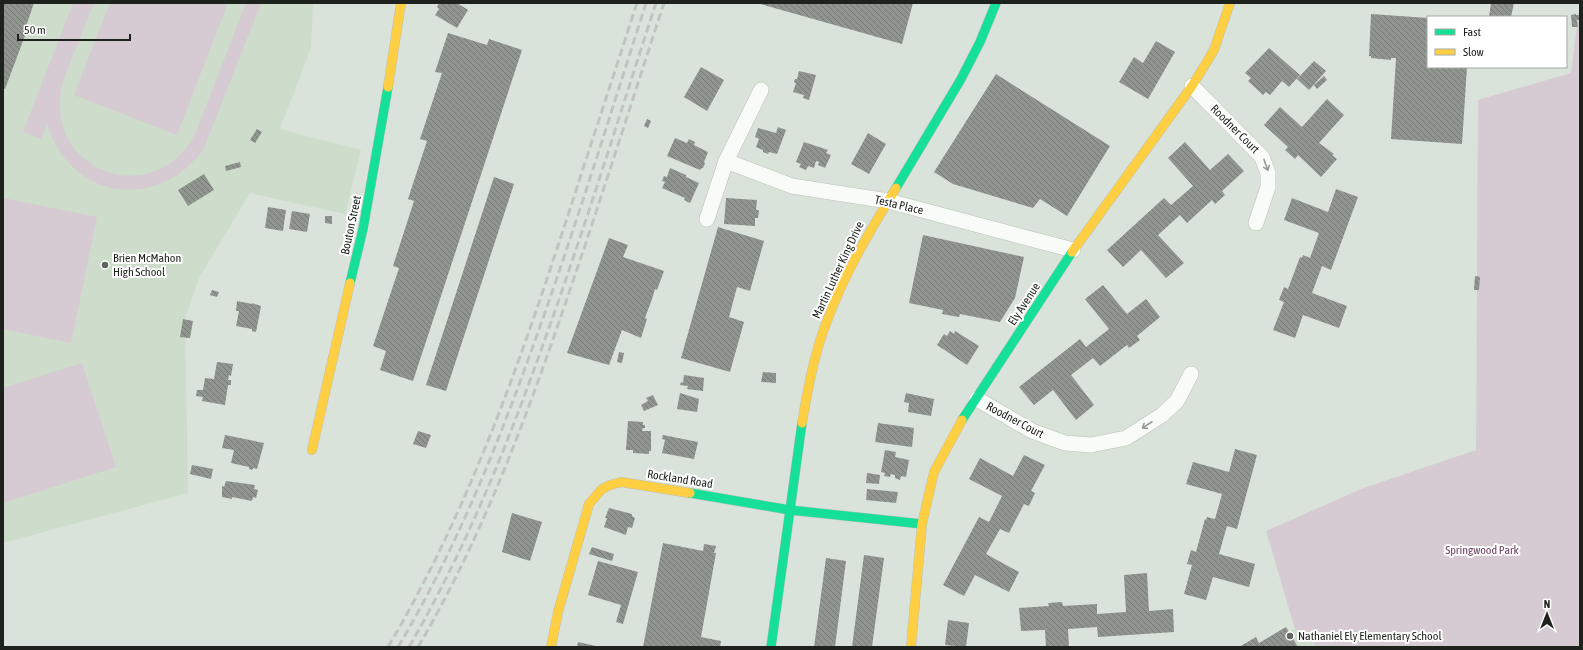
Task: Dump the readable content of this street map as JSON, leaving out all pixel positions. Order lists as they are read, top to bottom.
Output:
{
  "streets": {
    "street": [
      "Roodner Court",
      "Testa Place",
      "Bouton Street",
      "Martin Luther King Drive",
      "Ely Avenue",
      "Rockland Road"
    ]
  },
  "crossings": [
    ["Roodner Court", "Ely Avenue"],
    ["Testa Place", "Martin Luther King Drive"],
    ["Testa Place", "Ely Avenue"],
    ["Martin Luther King Drive", "Rockland Road"],
    ["Ely Avenue", "Rockland Road"]
  ],
  "parks": ["Springwood Park"],
  "places": ["Brien McMahon High School", "Nathaniel Ely Elementary School"],
  "legend": ["Fast", "Slow"],
  "scale_bar": "50 m",
  "north": "top"
}
